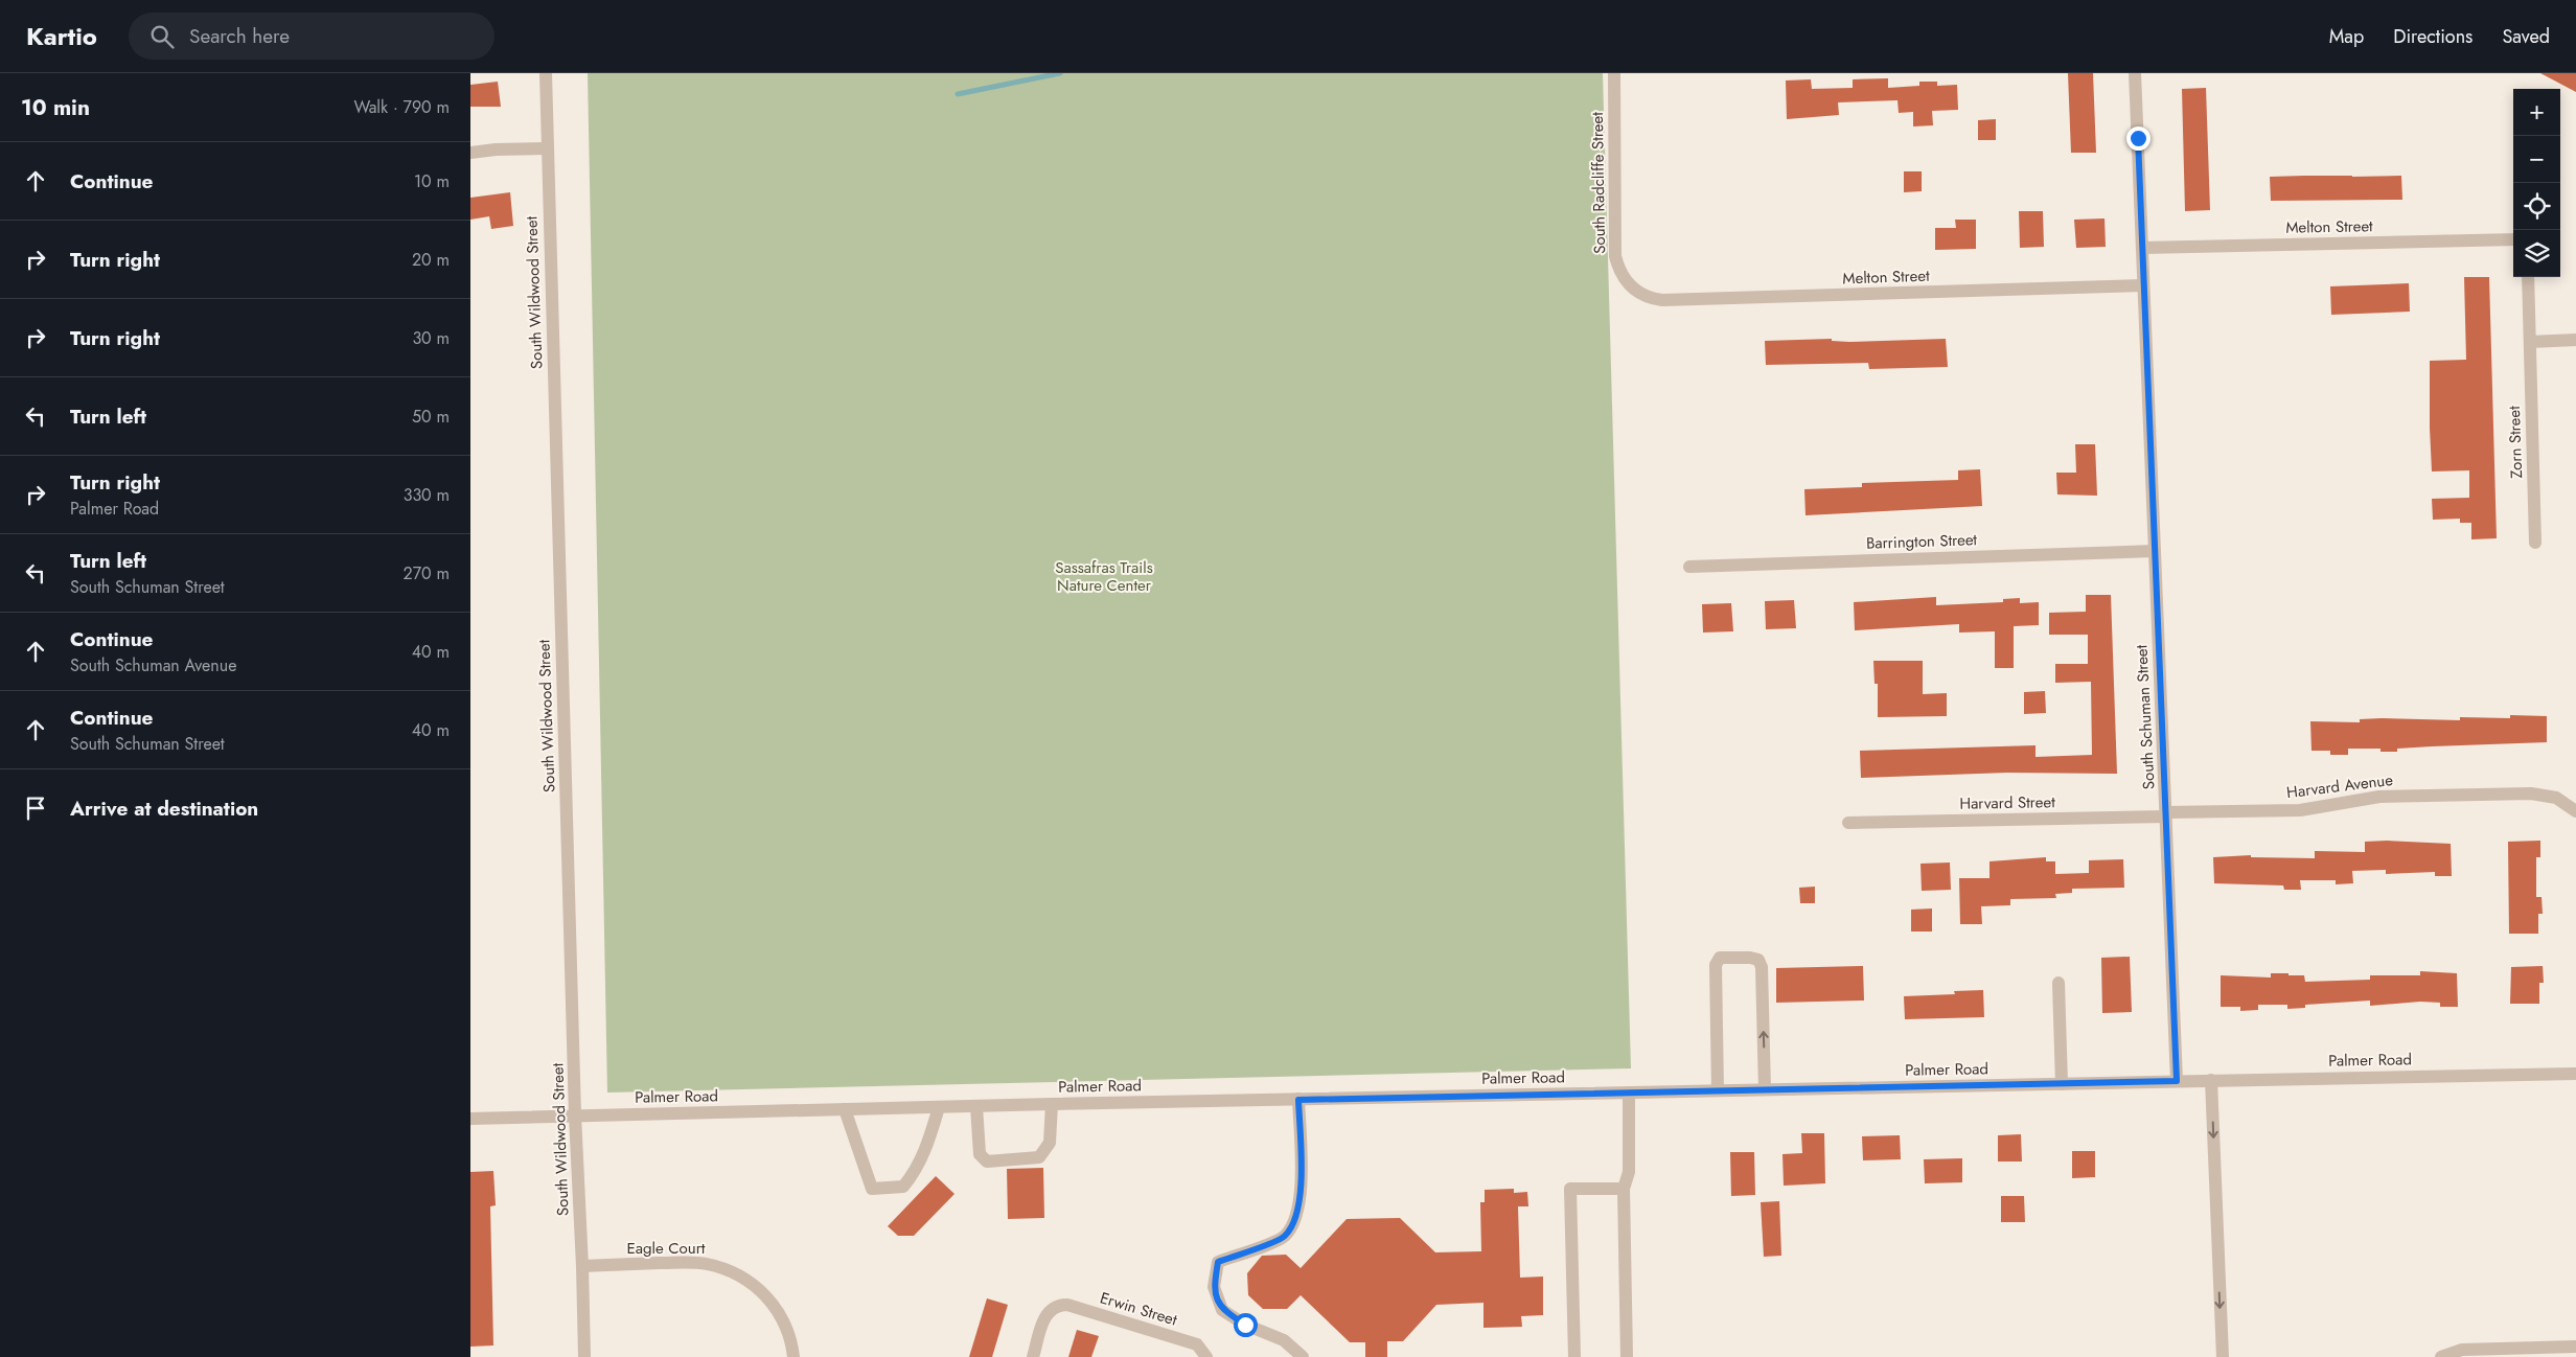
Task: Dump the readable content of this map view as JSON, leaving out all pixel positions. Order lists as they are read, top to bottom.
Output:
{
  "streets": {
    "street": [
      "South Radcliffe Street",
      "Melton Street",
      "South Wildwood Street",
      "Zorn Street",
      "Barrington Street",
      "South Schuman Street",
      "Harvard Avenue",
      "Harvard Street",
      "Palmer Road",
      "Eagle Court",
      "Erwin Street"
    ]
  },
  "crossings": [
    ["South Radcliffe Street", "Melton Street"],
    ["Melton Street", "South Schuman Street"],
    ["South Wildwood Street", "Palmer Road"],
    ["South Wildwood Street", "Eagle Court"],
    ["Barrington Street", "South Schuman Street"],
    ["South Schuman Street", "Harvard Avenue"],
    ["South Schuman Street", "Harvard Street"],
    ["South Schuman Street", "Palmer Road"],
    ["Harvard Avenue", "Harvard Street"]
  ],
  "parks": ["Sassafras Trails Nature Center"],
  "page": {
    "header": "Kartio",
    "search": "Search here",
    "nav": ["Map", "Directions", "Saved"],
    "heading": ["10 min", "Walk · 790 m"],
    "map_buttons": ["+", "−"],
    "list": [
      ["Continue", "10 m"],
      ["Turn right", "20 m"],
      ["Turn right", "30 m"],
      ["Turn left", "50 m"],
      ["Turn right", "Palmer Road", "330 m"],
      ["Turn left", "South Schuman Street", "270 m"],
      ["Continue", "South Schuman Avenue", "40 m"],
      ["Continue", "South Schuman Street", "40 m"],
      "Arrive at destination"
    ]
  }
}
